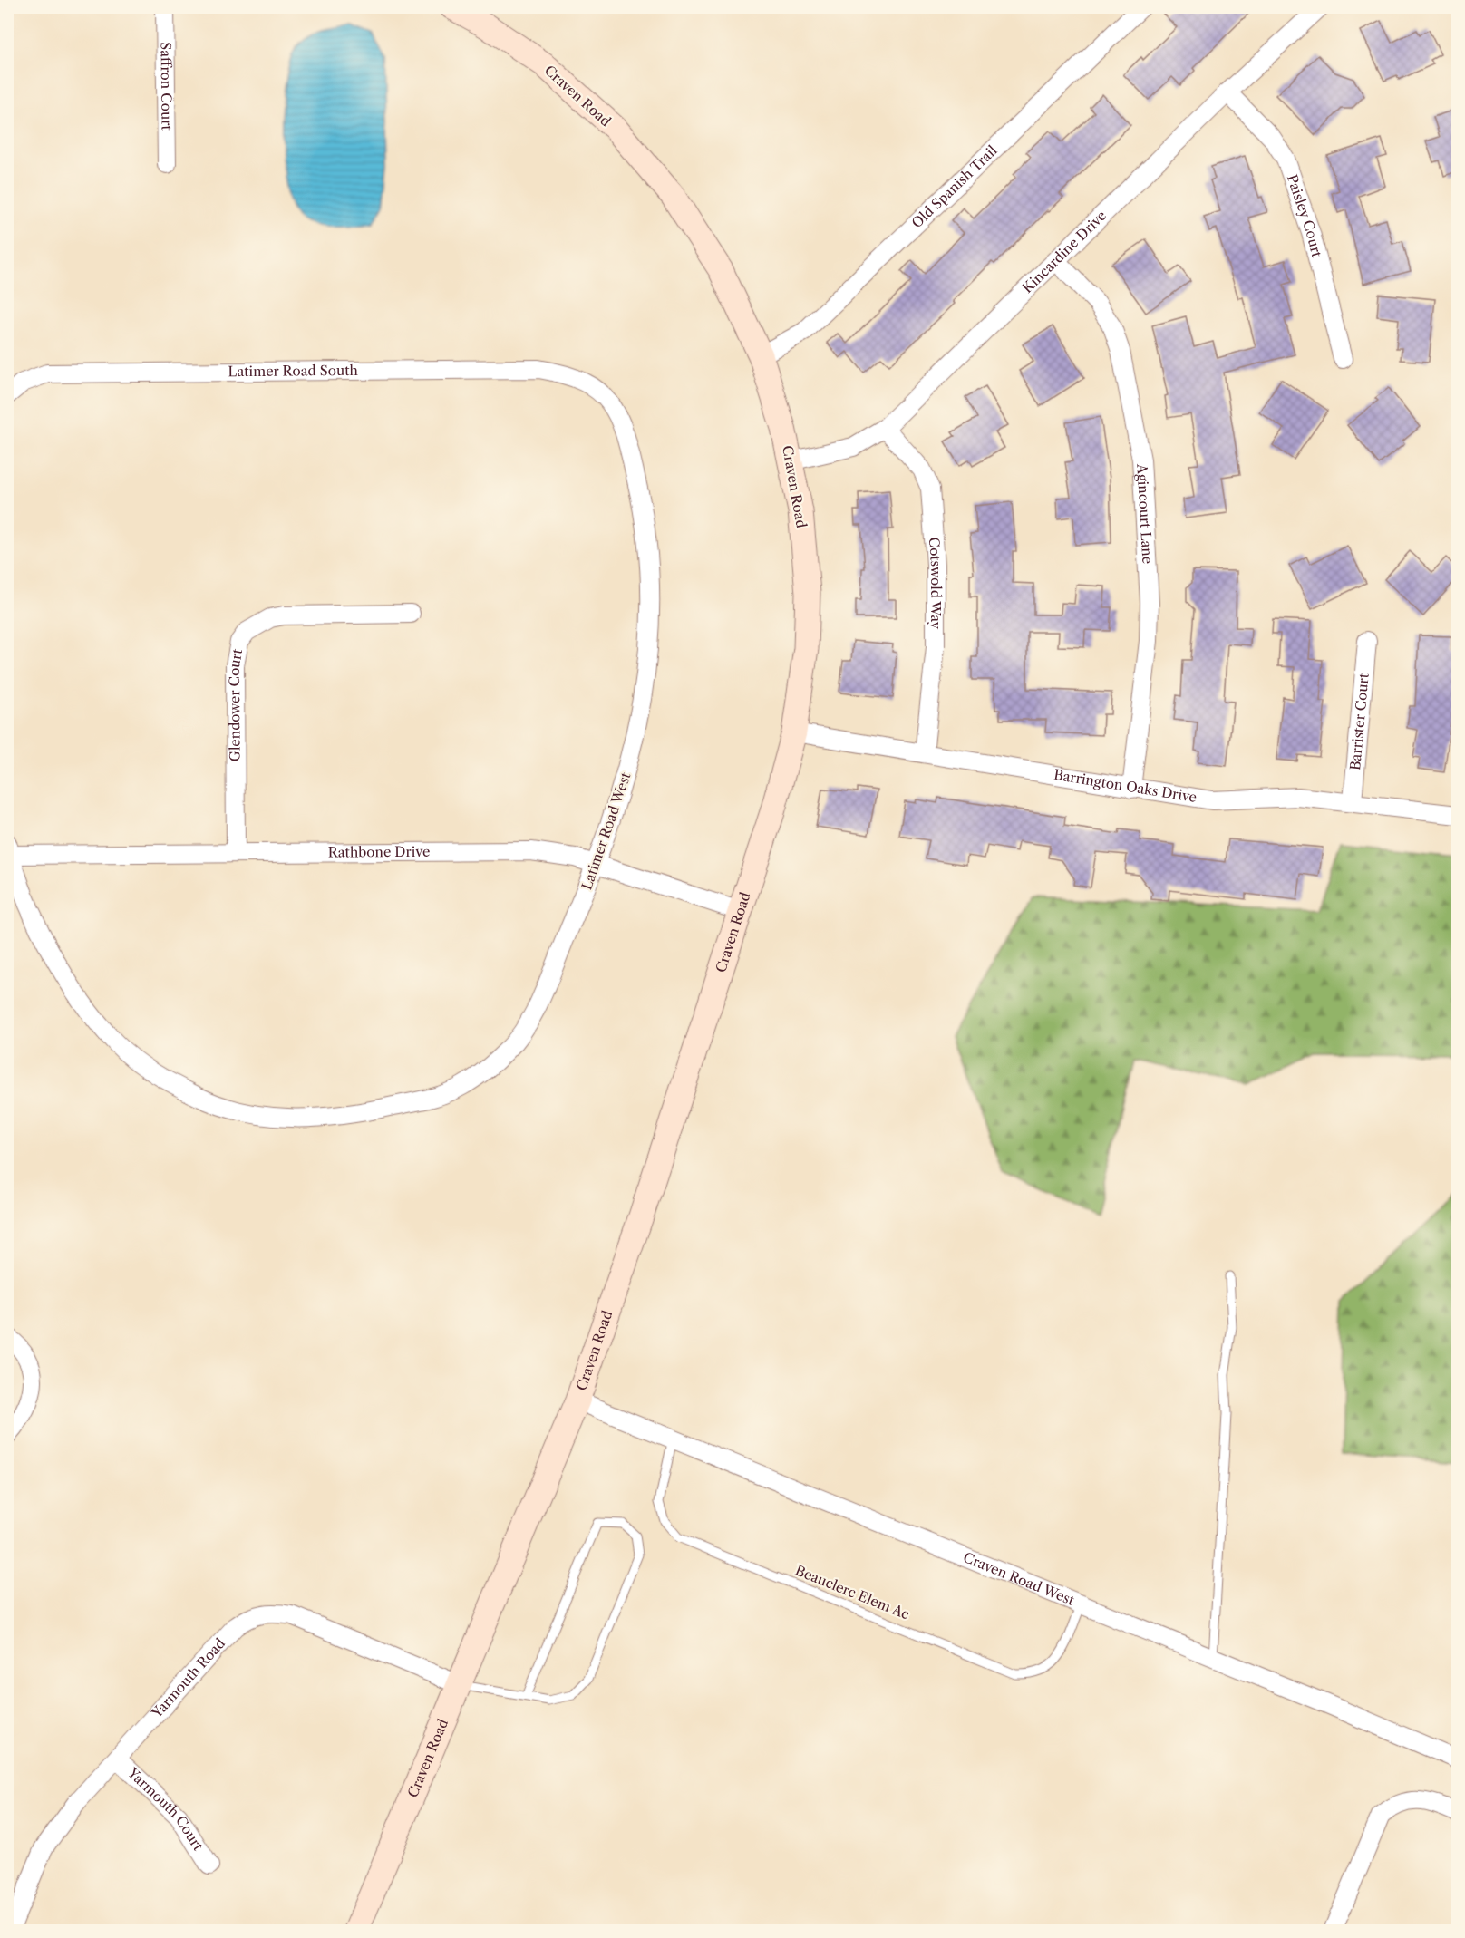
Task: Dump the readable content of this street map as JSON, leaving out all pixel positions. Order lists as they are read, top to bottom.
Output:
{
  "streets": {
    "street": [
      "Saffron Court",
      "Craven Road",
      "Old Spanish Trail",
      "Paisley Court",
      "Kincardine Drive",
      "Latimer Road South",
      "Agincourt Lane",
      "Cotswold Way",
      "Glendower Court",
      "Barrister Court",
      "Barrington Oaks Drive",
      "Latimer Road West",
      "Rathbone Drive",
      "Craven Road West",
      "Yarmouth Road",
      "Yarmouth Court"
    ],
    "lane": ["Beauclerc Elem Ac"]
  },
  "crossings": [
    ["Craven Road", "Old Spanish Trail"],
    ["Craven Road", "Kincardine Drive"],
    ["Craven Road", "Barrington Oaks Drive"],
    ["Craven Road", "Rathbone Drive"],
    ["Craven Road", "Craven Road West"],
    ["Craven Road", "Yarmouth Road"],
    ["Paisley Court", "Kincardine Drive"],
    ["Kincardine Drive", "Agincourt Lane"],
    ["Kincardine Drive", "Cotswold Way"],
    ["Latimer Road South", "Latimer Road West"],
    ["Agincourt Lane", "Barrington Oaks Drive"],
    ["Cotswold Way", "Barrington Oaks Drive"],
    ["Glendower Court", "Rathbone Drive"],
    ["Barrister Court", "Barrington Oaks Drive"],
    ["Latimer Road West", "Rathbone Drive"],
    ["Craven Road West", "Beauclerc Elem Ac"],
    ["Yarmouth Road", "Yarmouth Court"]
  ]
}
